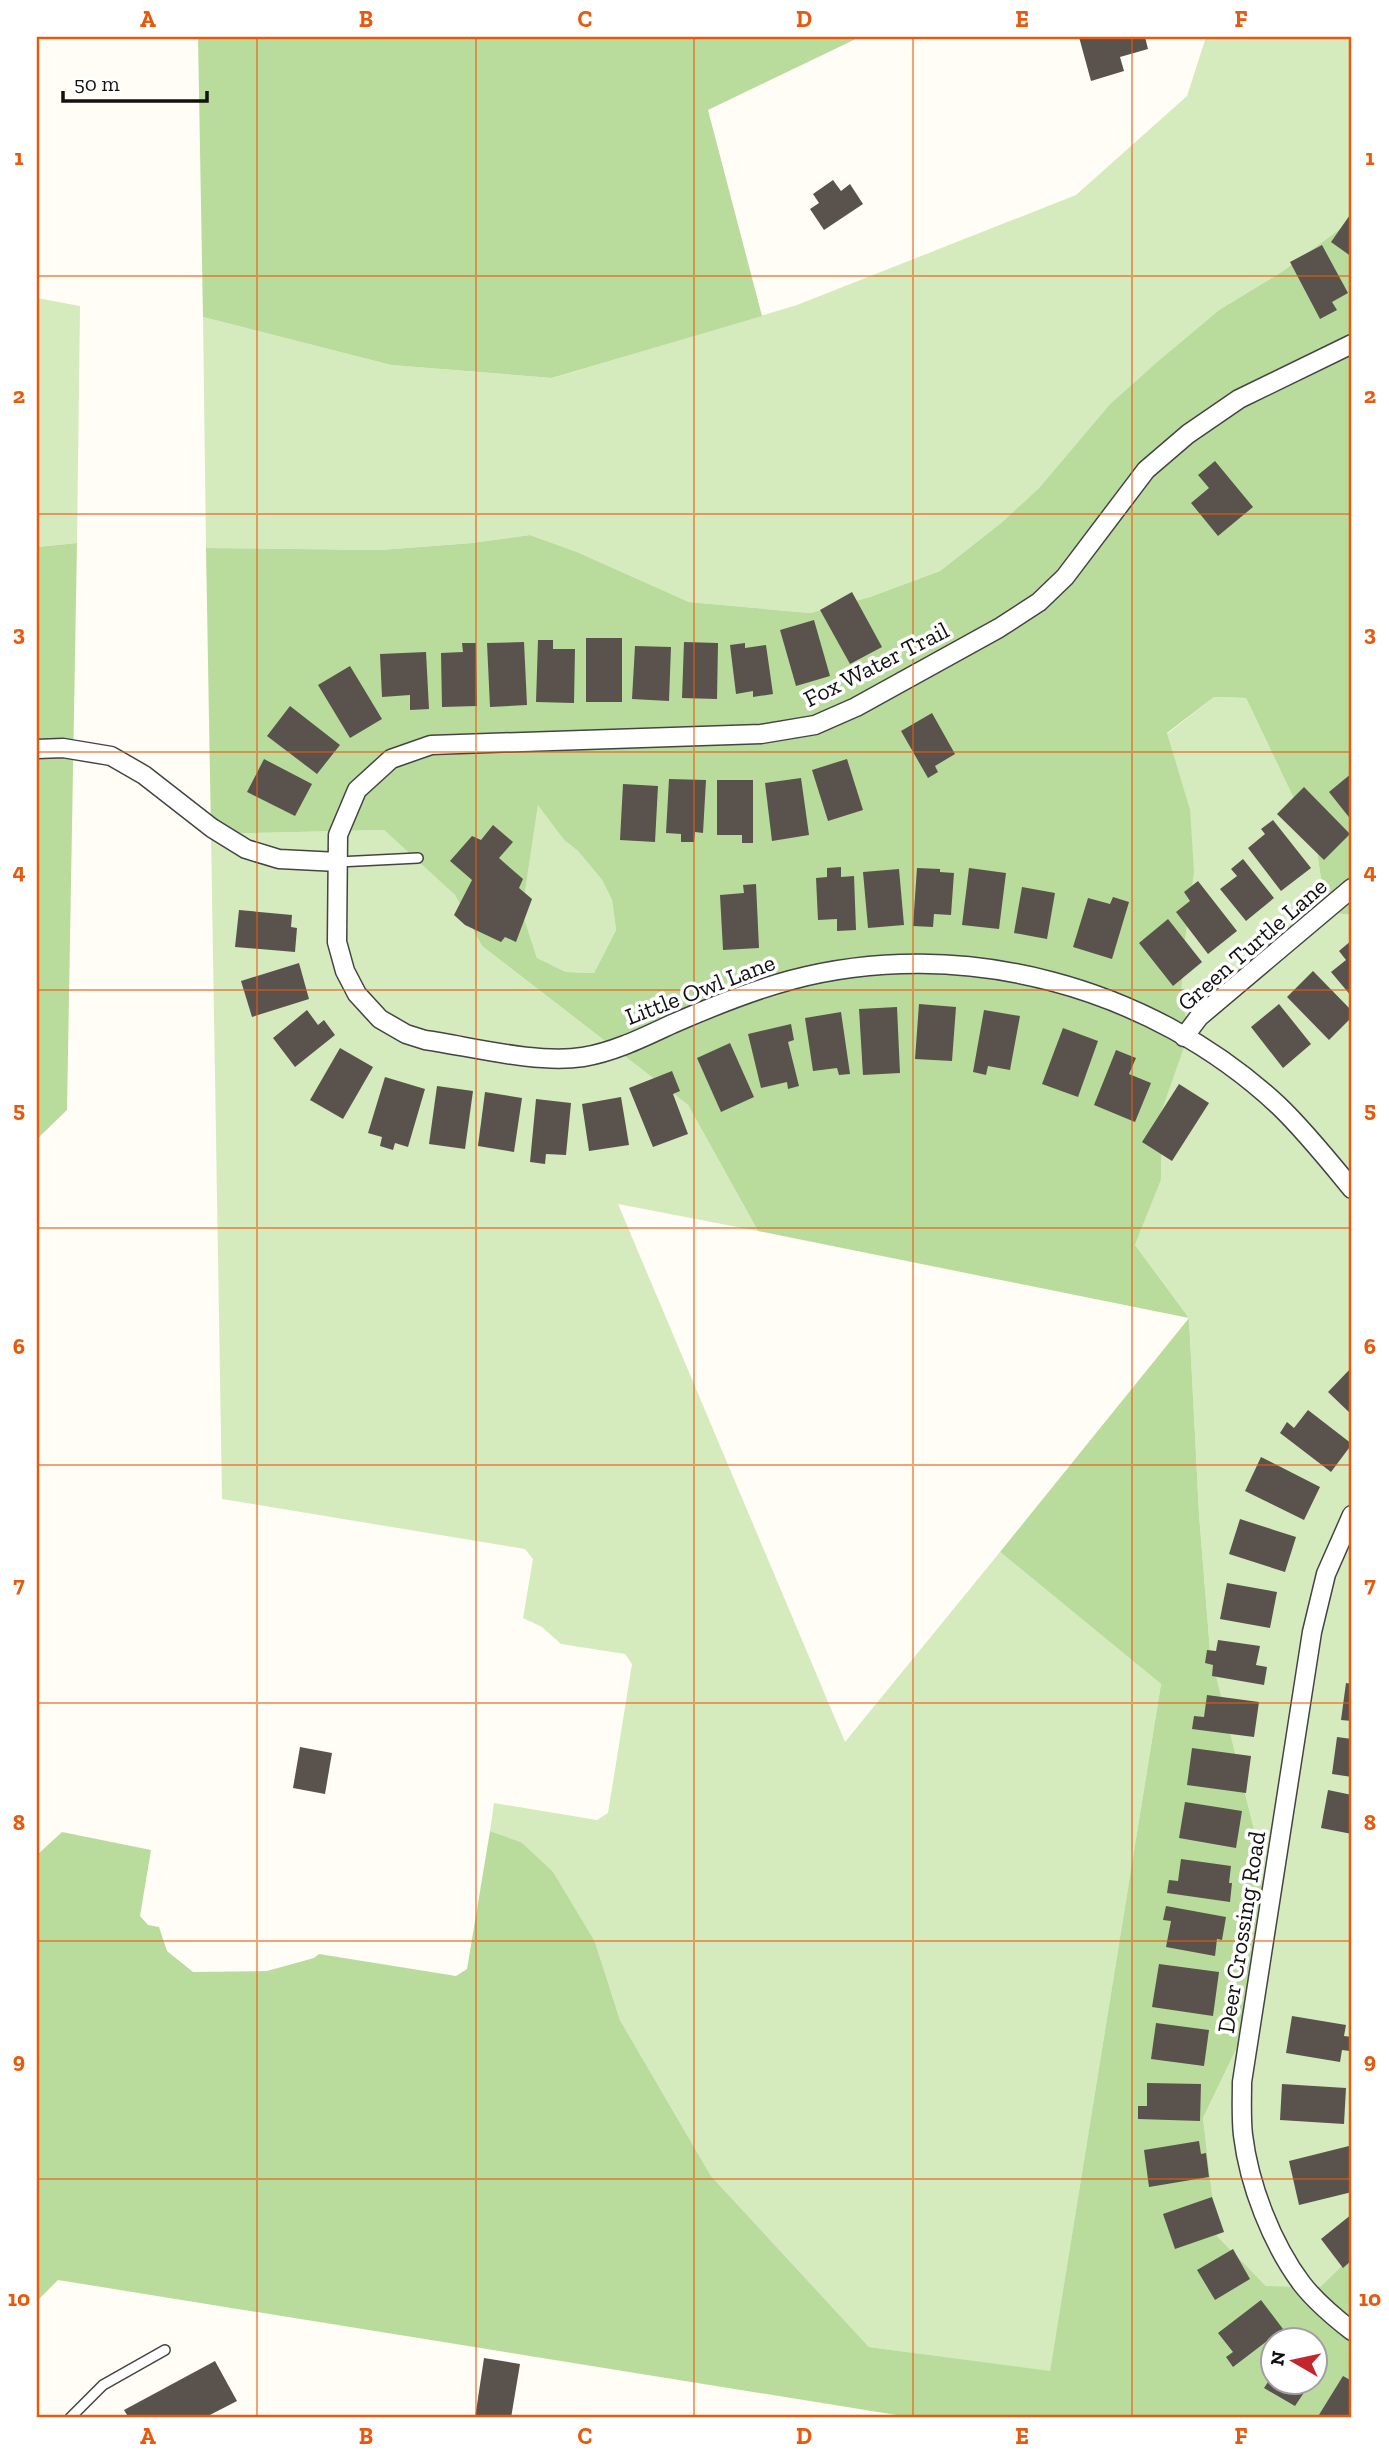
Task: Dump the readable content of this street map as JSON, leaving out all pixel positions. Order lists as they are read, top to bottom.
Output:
{
  "streets": {
    "street": [
      "Fox Water Trail",
      "Green Turtle Lane",
      "Little Owl Lane",
      "Deer Crossing Road"
    ]
  },
  "crossings": [
    ["Fox Water Trail", "Little Owl Lane"],
    ["Green Turtle Lane", "Little Owl Lane"]
  ],
  "scale_bar": "50 m",
  "north": "left",
  "grid": {
    "columns": [
      "A",
      "B",
      "C",
      "D",
      "E",
      "F"
    ],
    "rows": [
      "1",
      "2",
      "3",
      "4",
      "5",
      "6",
      "7",
      "8",
      "9",
      "10"
    ]
  }
}
